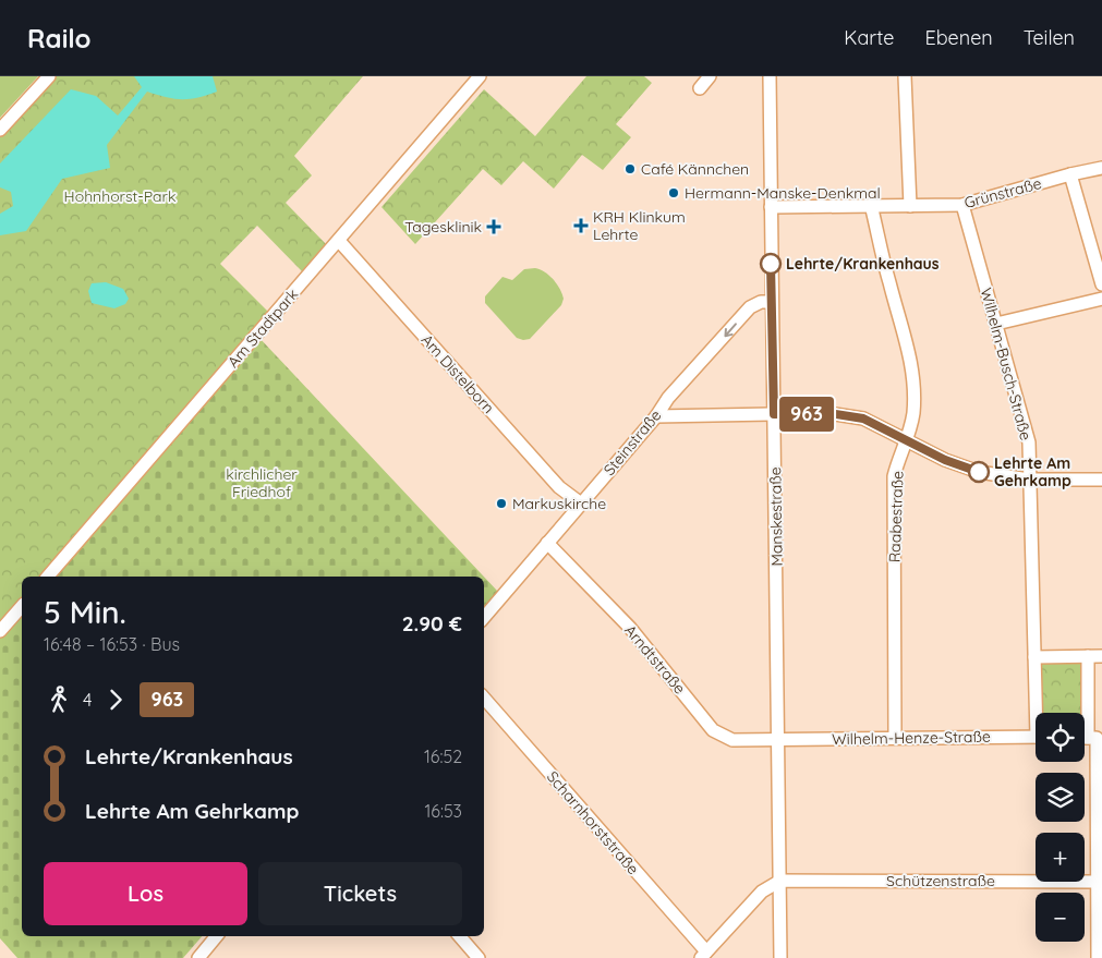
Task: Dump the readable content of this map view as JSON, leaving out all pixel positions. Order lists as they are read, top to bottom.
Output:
{
  "streets": {
    "street": [
      "Grünstraße",
      "Am Stadtpark",
      "Wilhelm-Busch-Straße",
      "Am Distelborn",
      "Steinstraße",
      "Manskestraße",
      "Raabestraße",
      "Arndtstraße",
      "Wilhelm-Henze-Straße",
      "Scharnhorststraße",
      "Schützenstraße"
    ]
  },
  "crossings": [
    ["Grünstraße", "Wilhelm-Busch-Straße"],
    ["Grünstraße", "Manskestraße"],
    ["Grünstraße", "Raabestraße"],
    ["Am Stadtpark", "Am Distelborn"],
    ["Am Distelborn", "Steinstraße"],
    ["Steinstraße", "Manskestraße"],
    ["Steinstraße", "Arndtstraße"],
    ["Manskestraße", "Arndtstraße"],
    ["Manskestraße", "Wilhelm-Henze-Straße"],
    ["Manskestraße", "Schützenstraße"],
    ["Raabestraße", "Wilhelm-Henze-Straße"],
    ["Arndtstraße", "Wilhelm-Henze-Straße"]
  ],
  "one_way": ["Steinstraße"],
  "parks": ["Hohnhorst-Park", "kirchlicher Friedhof"],
  "places": {
    "other": [
      "Café Kännchen",
      "Hermann-Manske-Denkmal",
      "Lehrte/Krankenhaus",
      "Lehrte Am Gehrkamp",
      "Markuskirche"
    ],
    "health": ["KRH Klinkum Lehrte", "Tagesklinik"]
  },
  "lines": ["bus line 963"],
  "page": {
    "header": "Railo",
    "nav": ["Karte", "Ebenen", "Teilen"],
    "on_map": "963",
    "heading": ["5 Min.", "16:48 – 16:53 · Bus", "2.90 €"],
    "legs": ["4", "963"],
    "map_buttons": ["+", "−"],
    "list": [
      {
        "name": "Lehrte/Krankenhaus",
        "value": "16:52"
      },
      {
        "name": "Lehrte Am Gehrkamp",
        "value": "16:53"
      }
    ],
    "buttons": ["Los", "Tickets"]
  }
}
